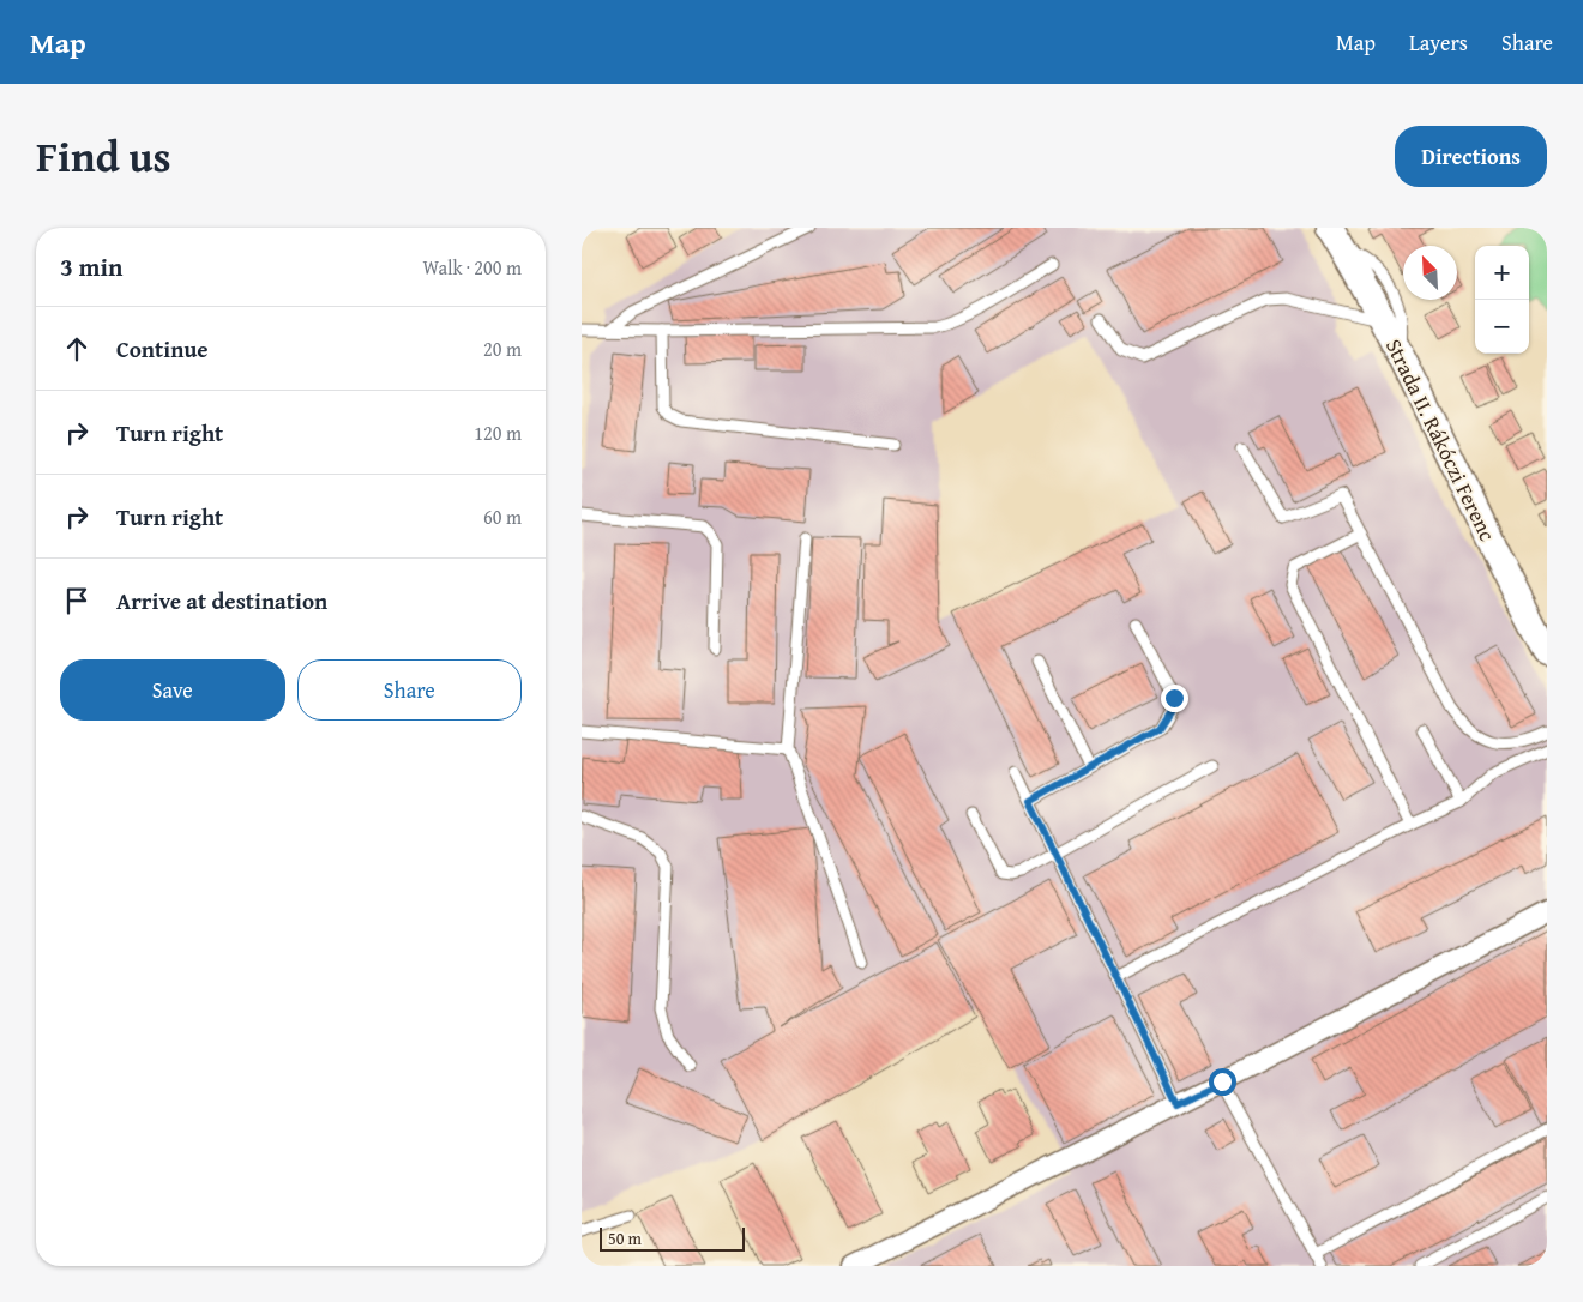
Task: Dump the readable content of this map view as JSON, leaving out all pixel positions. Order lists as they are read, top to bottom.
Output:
{
  "streets": {
    "main road": ["Strada II. Rákóczi Ferenc"]
  },
  "scale_bar": "50 m",
  "north": "top left",
  "page": {
    "header": "Map",
    "nav": ["Map", "Layers", "Share"],
    "title": "Find us",
    "buttons": [
      "Directions",
      ["Save", "Share"]
    ],
    "heading": ["3 min", "Walk · 200 m"],
    "map_buttons": ["+", "−"],
    "list": [
      ["Continue", "20 m"],
      ["Turn right", "120 m"],
      ["Turn right", "60 m"],
      "Arrive at destination"
    ],
    "scale": "50 m"
  }
}
